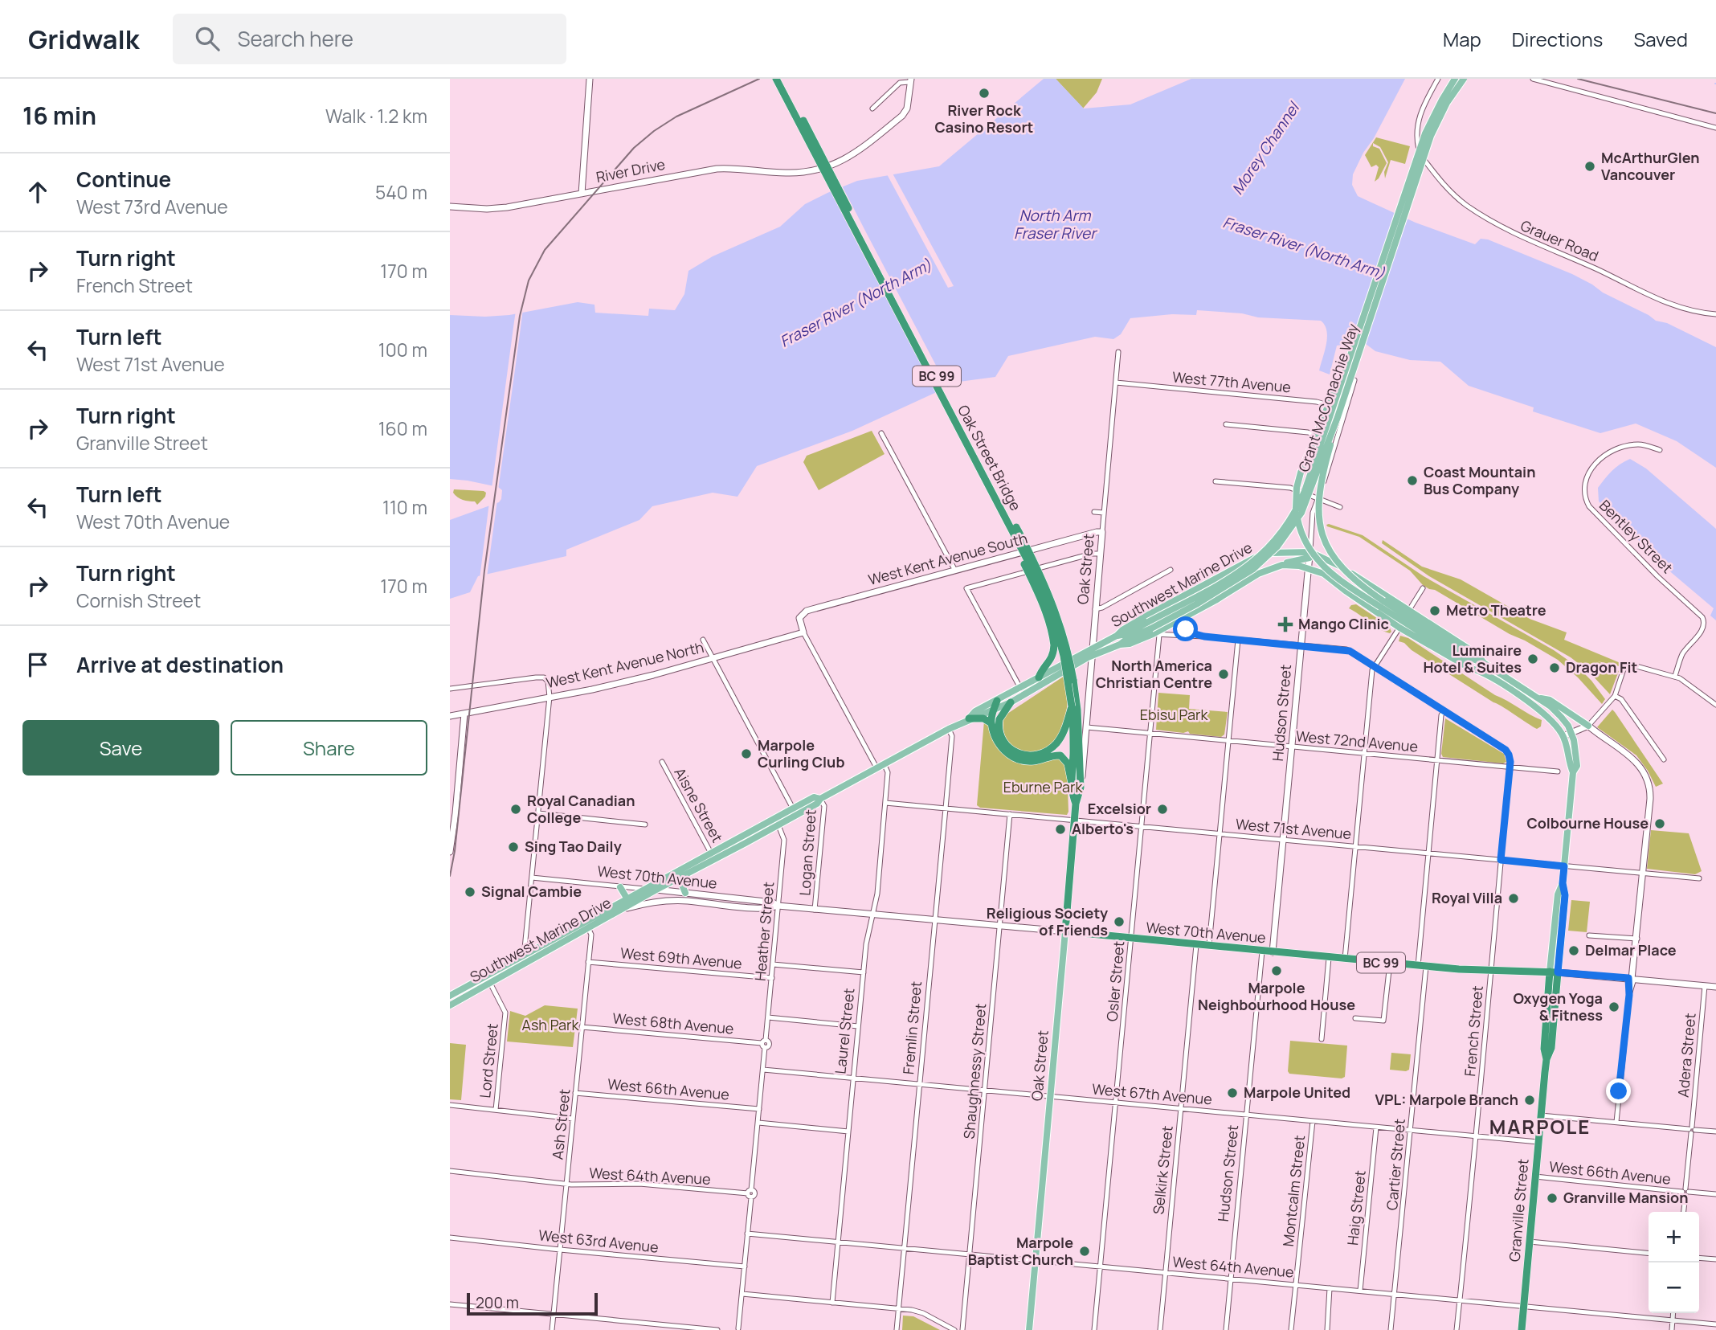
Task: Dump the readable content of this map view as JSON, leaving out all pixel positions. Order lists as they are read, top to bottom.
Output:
{
  "streets": {
    "highway": [
      "BC 99",
      "Oak Street Bridge",
      "Oak Street",
      "West 70th Avenue",
      "Granville Street"
    ],
    "main road": ["Grant McConachie Way", "Southwest Marine Drive"],
    "street": [
      "River Drive",
      "Grauer Road",
      "West 77th Avenue",
      "Bentley Street",
      "West Kent Avenue South",
      "West Kent Avenue North",
      "Hudson Street",
      "West 72nd Avenue",
      "Aisne Street",
      "West 71st Avenue",
      "Logan Street",
      "Heather Street",
      "West 69th Avenue",
      "Osler Street",
      "West 68th Avenue",
      "Fremlin Street",
      "Laurel Street",
      "French Street",
      "Adera Street",
      "Lord Street",
      "Shaughnessy Street",
      "West 66th Avenue",
      "West 67th Avenue",
      "Ash Street",
      "Cartier Street",
      "Selkirk Street",
      "West 64th Avenue",
      "Montcalm Street",
      "Haig Street",
      "West 63rd Avenue"
    ]
  },
  "crossings": [
    ["West 77th Avenue", "Oak Street"],
    ["West 77th Avenue", "Hudson Street"],
    ["Grant McConachie Way", "Southwest Marine Drive"],
    ["Grant McConachie Way", "Osler Street"],
    ["Oak Street Bridge", "Oak Street"],
    ["West Kent Avenue South", "Oak Street"],
    ["West Kent Avenue South", "West Kent Avenue North"],
    ["Oak Street", "Southwest Marine Drive"],
    ["Oak Street", "West 72nd Avenue"],
    ["Oak Street", "West 71st Avenue"],
    ["Oak Street", "West 70th Avenue"],
    ["Oak Street", "West 67th Avenue"],
    ["Oak Street", "West 64th Avenue"],
    ["Southwest Marine Drive", "Hudson Street"],
    ["Southwest Marine Drive", "Aisne Street"],
    ["Southwest Marine Drive", "Logan Street"],
    ["Southwest Marine Drive", "West 70th Avenue"],
    ["Southwest Marine Drive", "Heather Street"],
    ["Southwest Marine Drive", "Osler Street"],
    ["Southwest Marine Drive", "Fremlin Street"],
    ["Southwest Marine Drive", "Laurel Street"],
    ["Southwest Marine Drive", "Lord Street"],
    ["Southwest Marine Drive", "Ash Street"],
    ["Southwest Marine Drive", "Granville Street"],
    ["Hudson Street", "West 72nd Avenue"],
    ["Hudson Street", "West 71st Avenue"],
    ["Hudson Street", "West 70th Avenue"],
    ["Hudson Street", "West 67th Avenue"],
    ["Hudson Street", "West 64th Avenue"],
    ["West 72nd Avenue", "Osler Street"],
    ["West 72nd Avenue", "French Street"],
    ["West 72nd Avenue", "Cartier Street"],
    ["West 71st Avenue", "Osler Street"],
    ["West 71st Avenue", "Fremlin Street"],
    ["West 71st Avenue", "Laurel Street"],
    ["West 71st Avenue", "French Street"],
    ["West 71st Avenue", "Shaughnessy Street"],
    ["West 71st Avenue", "Cartier Street"],
    ["West 71st Avenue", "Granville Street"],
    ["Logan Street", "West 70th Avenue"],
    ["West 70th Avenue", "Heather Street"],
    ["West 70th Avenue", "Osler Street"],
    ["West 70th Avenue", "Fremlin Street"],
    ["West 70th Avenue", "Laurel Street"],
    ["West 70th Avenue", "French Street"],
    ["West 70th Avenue", "Shaughnessy Street"],
    ["West 70th Avenue", "Cartier Street"],
    ["West 70th Avenue", "Selkirk Street"],
    ["West 70th Avenue", "Granville Street"],
    ["Heather Street", "West 69th Avenue"],
    ["Heather Street", "West 68th Avenue"],
    ["Heather Street", "West 66th Avenue"],
    ["Heather Street", "West 67th Avenue"],
    ["Heather Street", "West 64th Avenue"],
    ["Heather Street", "West 63rd Avenue"],
    ["West 69th Avenue", "Ash Street"],
    ["Osler Street", "West 67th Avenue"],
    ["Osler Street", "West 64th Avenue"],
    ["West 68th Avenue", "Ash Street"],
    ["Fremlin Street", "West 67th Avenue"],
    ["Fremlin Street", "West 64th Avenue"],
    ["Laurel Street", "West 67th Avenue"],
    ["Laurel Street", "West 64th Avenue"],
    ["French Street", "West 67th Avenue"],
    ["French Street", "West 64th Avenue"],
    ["Adera Street", "West 66th Avenue"],
    ["Shaughnessy Street", "West 67th Avenue"],
    ["Shaughnessy Street", "West 64th Avenue"],
    ["West 66th Avenue", "Ash Street"],
    ["West 66th Avenue", "Granville Street"],
    ["West 67th Avenue", "Cartier Street"],
    ["West 67th Avenue", "Selkirk Street"],
    ["West 67th Avenue", "Montcalm Street"],
    ["West 67th Avenue", "Haig Street"],
    ["West 67th Avenue", "Granville Street"],
    ["Ash Street", "West 64th Avenue"],
    ["Ash Street", "West 63rd Avenue"],
    ["Cartier Street", "West 64th Avenue"],
    ["Selkirk Street", "West 64th Avenue"],
    ["West 64th Avenue", "Montcalm Street"],
    ["West 64th Avenue", "Haig Street"],
    ["West 64th Avenue", "Granville Street"]
  ],
  "districts": ["MARPOLE"],
  "water": ["Morey Channel", "North Arm Fraser River", "Fraser River (North Arm)"],
  "parks": ["Ebisu Park", "Eburne Park", "Ash Park"],
  "places": {
    "other": [
      "River Rock Casino Resort",
      "McArthurGlen Vancouver",
      "Coast Mountain Bus Company",
      "Metro Theatre",
      "Luminaire Hotel & Suites",
      "Dragon Fit",
      "North America Christian Centre",
      "Marpole Curling Club",
      "Royal Canadian College",
      "Excelsior",
      "Colbourne House",
      "Alberto's",
      "Sing Tao Daily",
      "Signal Cambie",
      "Royal Villa",
      "Religious Society of Friends",
      "Delmar Place",
      "Marpole Neighbourhood House",
      "Oxygen Yoga & Fitness",
      "Marpole United",
      "VPL: Marpole Branch",
      "Granville Mansion",
      "Marpole Baptist Church"
    ],
    "health": ["Mango Clinic"]
  },
  "scale_bar": "200 m",
  "page": {
    "header": "Gridwalk",
    "search": "Search here",
    "nav": ["Map", "Directions", "Saved"],
    "heading": ["16 min", "Walk · 1.2 km"],
    "list": [
      ["Continue", "West 73rd Avenue", "540 m"],
      ["Turn right", "French Street", "170 m"],
      ["Turn left", "West 71st Avenue", "100 m"],
      ["Turn right", "Granville Street", "160 m"],
      ["Turn left", "West 70th Avenue", "110 m"],
      ["Turn right", "Cornish Street", "170 m"],
      "Arrive at destination"
    ],
    "buttons": ["Save", "Share"],
    "map_buttons": ["+", "−"],
    "scale": "200 m"
  }
}
